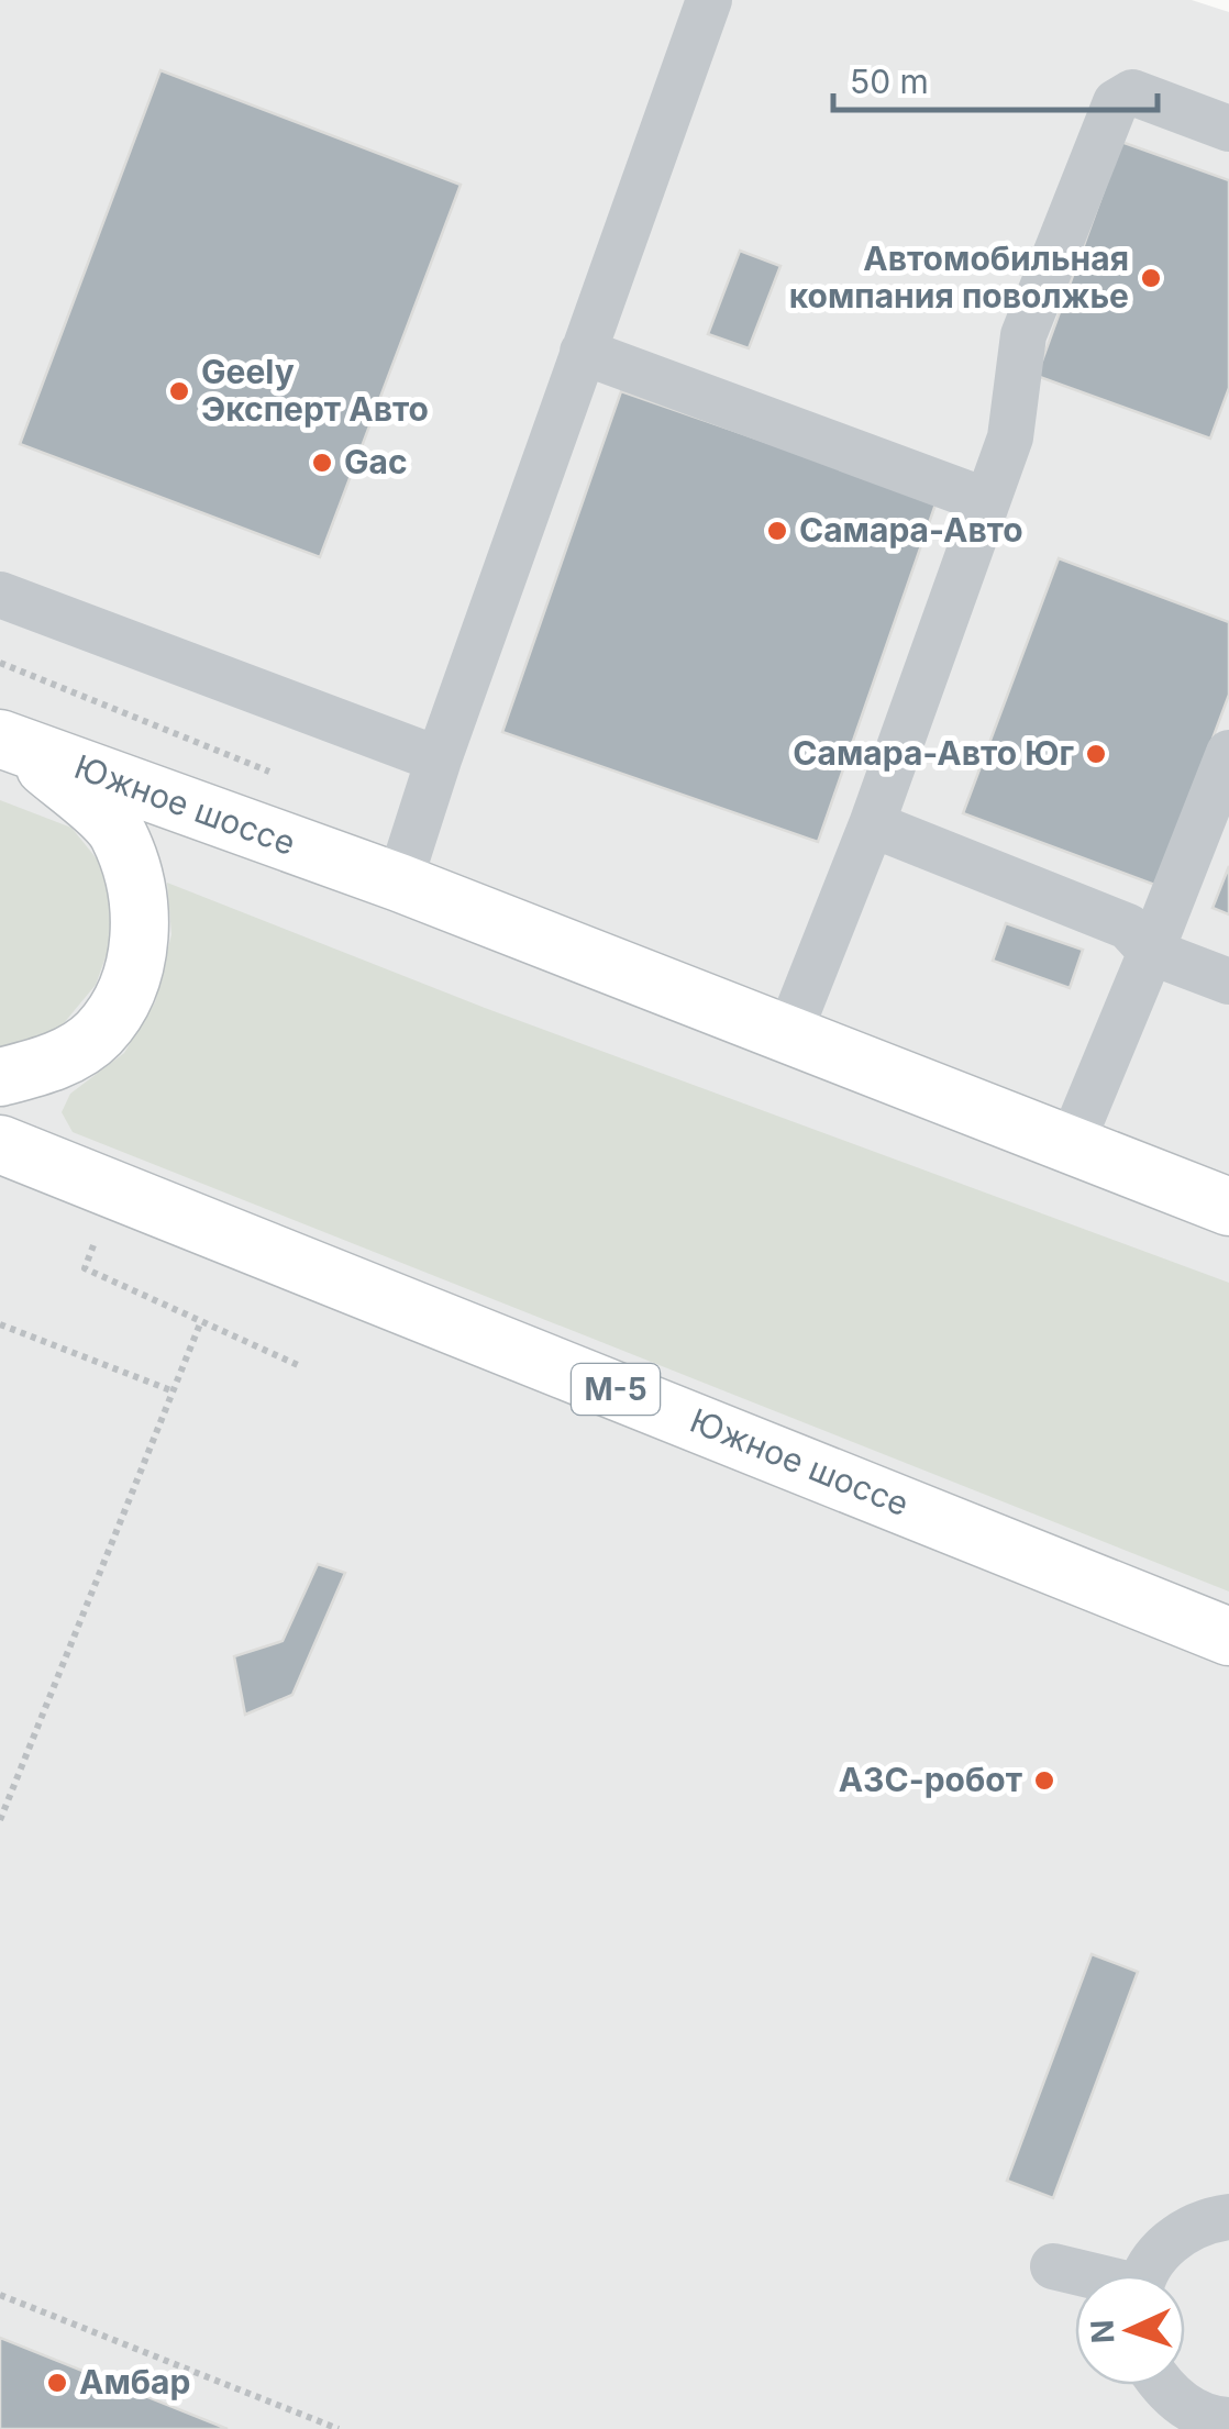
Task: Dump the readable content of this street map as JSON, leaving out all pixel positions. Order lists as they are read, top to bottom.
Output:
{
  "streets": {
    "main road": ["Южное шоссе", "М-5"]
  },
  "places": [
    "Автомобильная компания поволжье",
    "Geely Эксперт Авто",
    "Gac",
    "Самара-Авто",
    "Самара-Авто Юг",
    "АЗС-робот",
    "Амбар"
  ],
  "scale_bar": "50 m",
  "north": "left"
}
